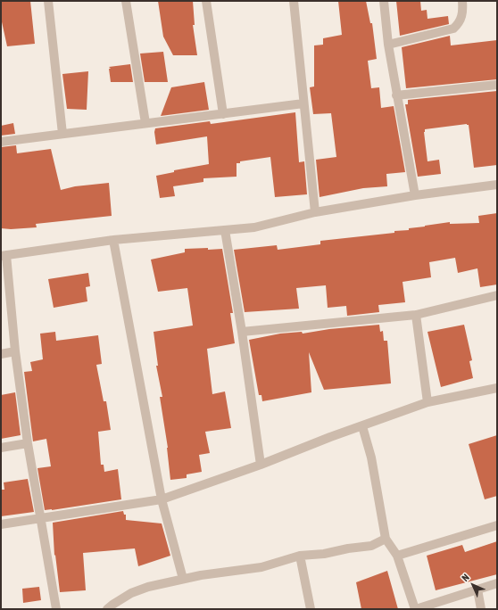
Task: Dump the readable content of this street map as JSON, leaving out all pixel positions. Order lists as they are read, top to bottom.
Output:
{
  "north": "top left"
}
